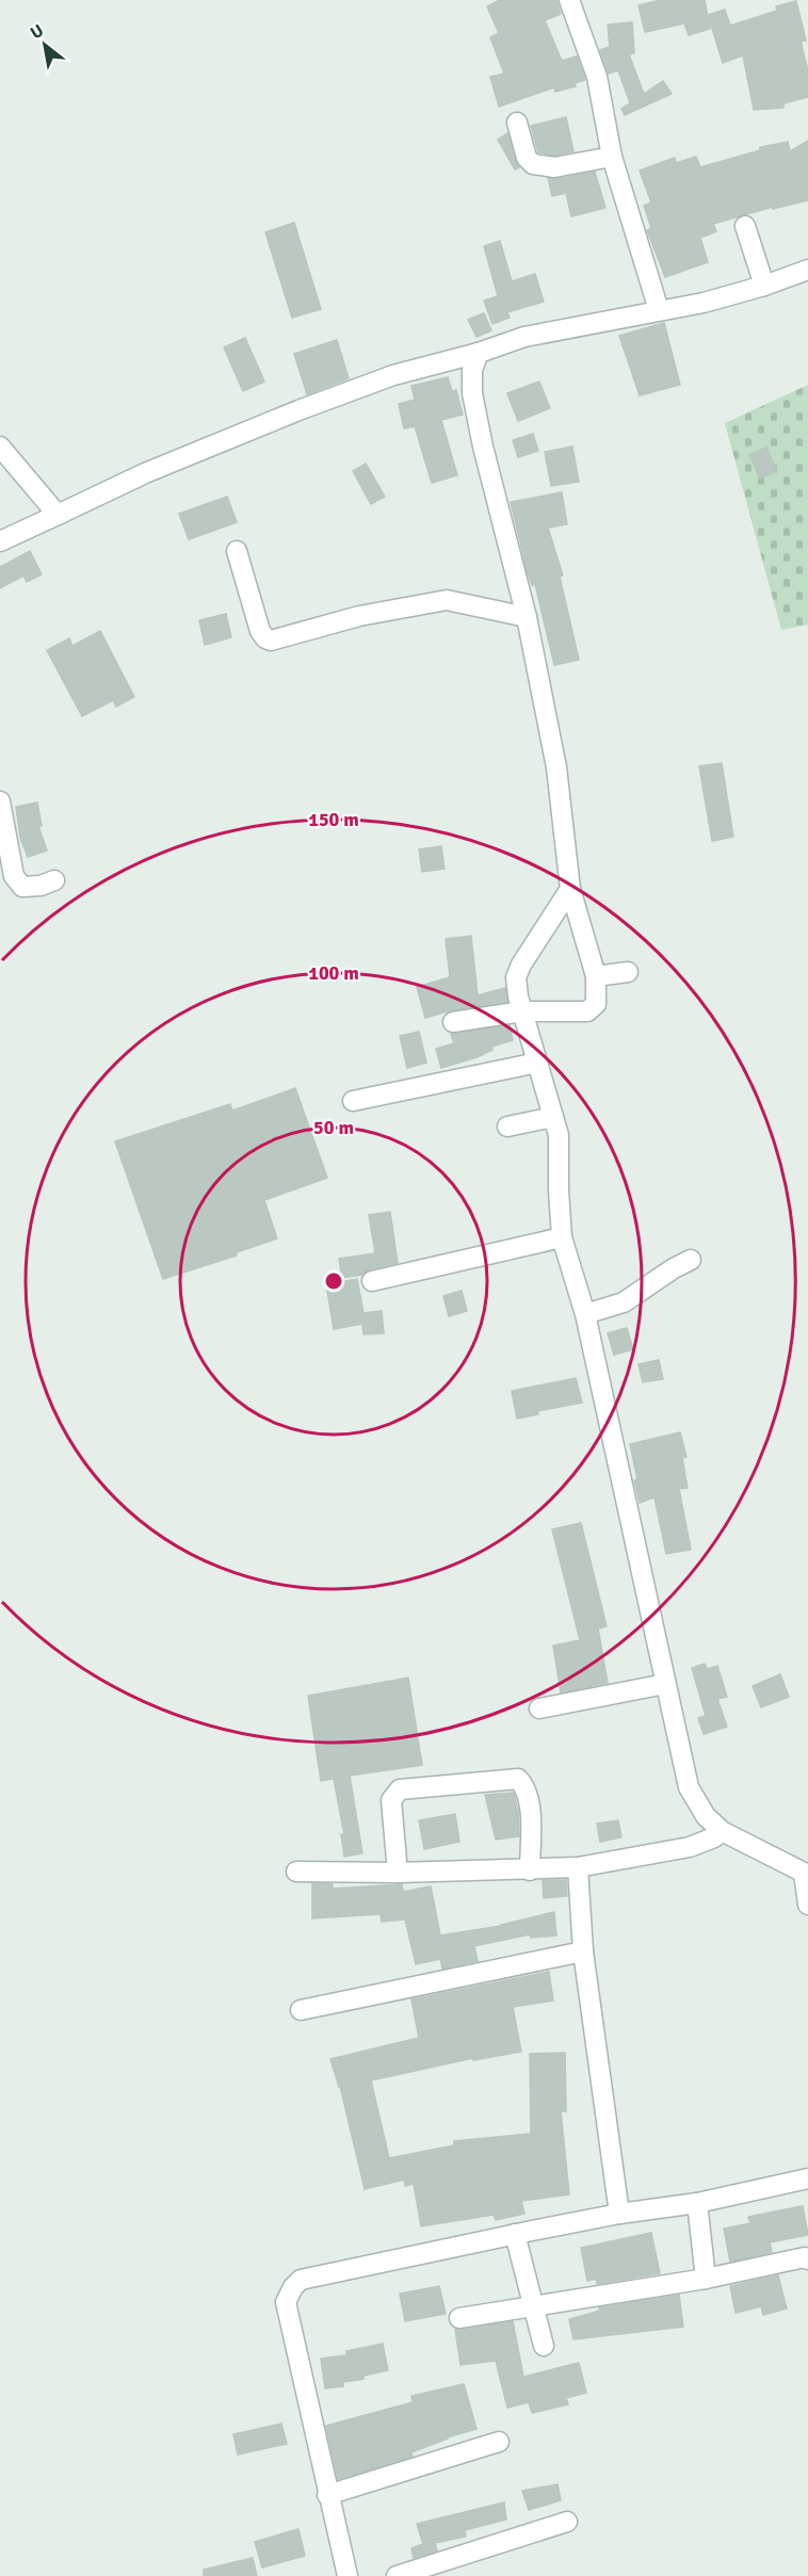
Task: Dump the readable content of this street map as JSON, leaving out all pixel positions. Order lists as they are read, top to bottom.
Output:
{
  "north": "top left",
  "rings": ["150 m", "100 m", "50 m"]
}
